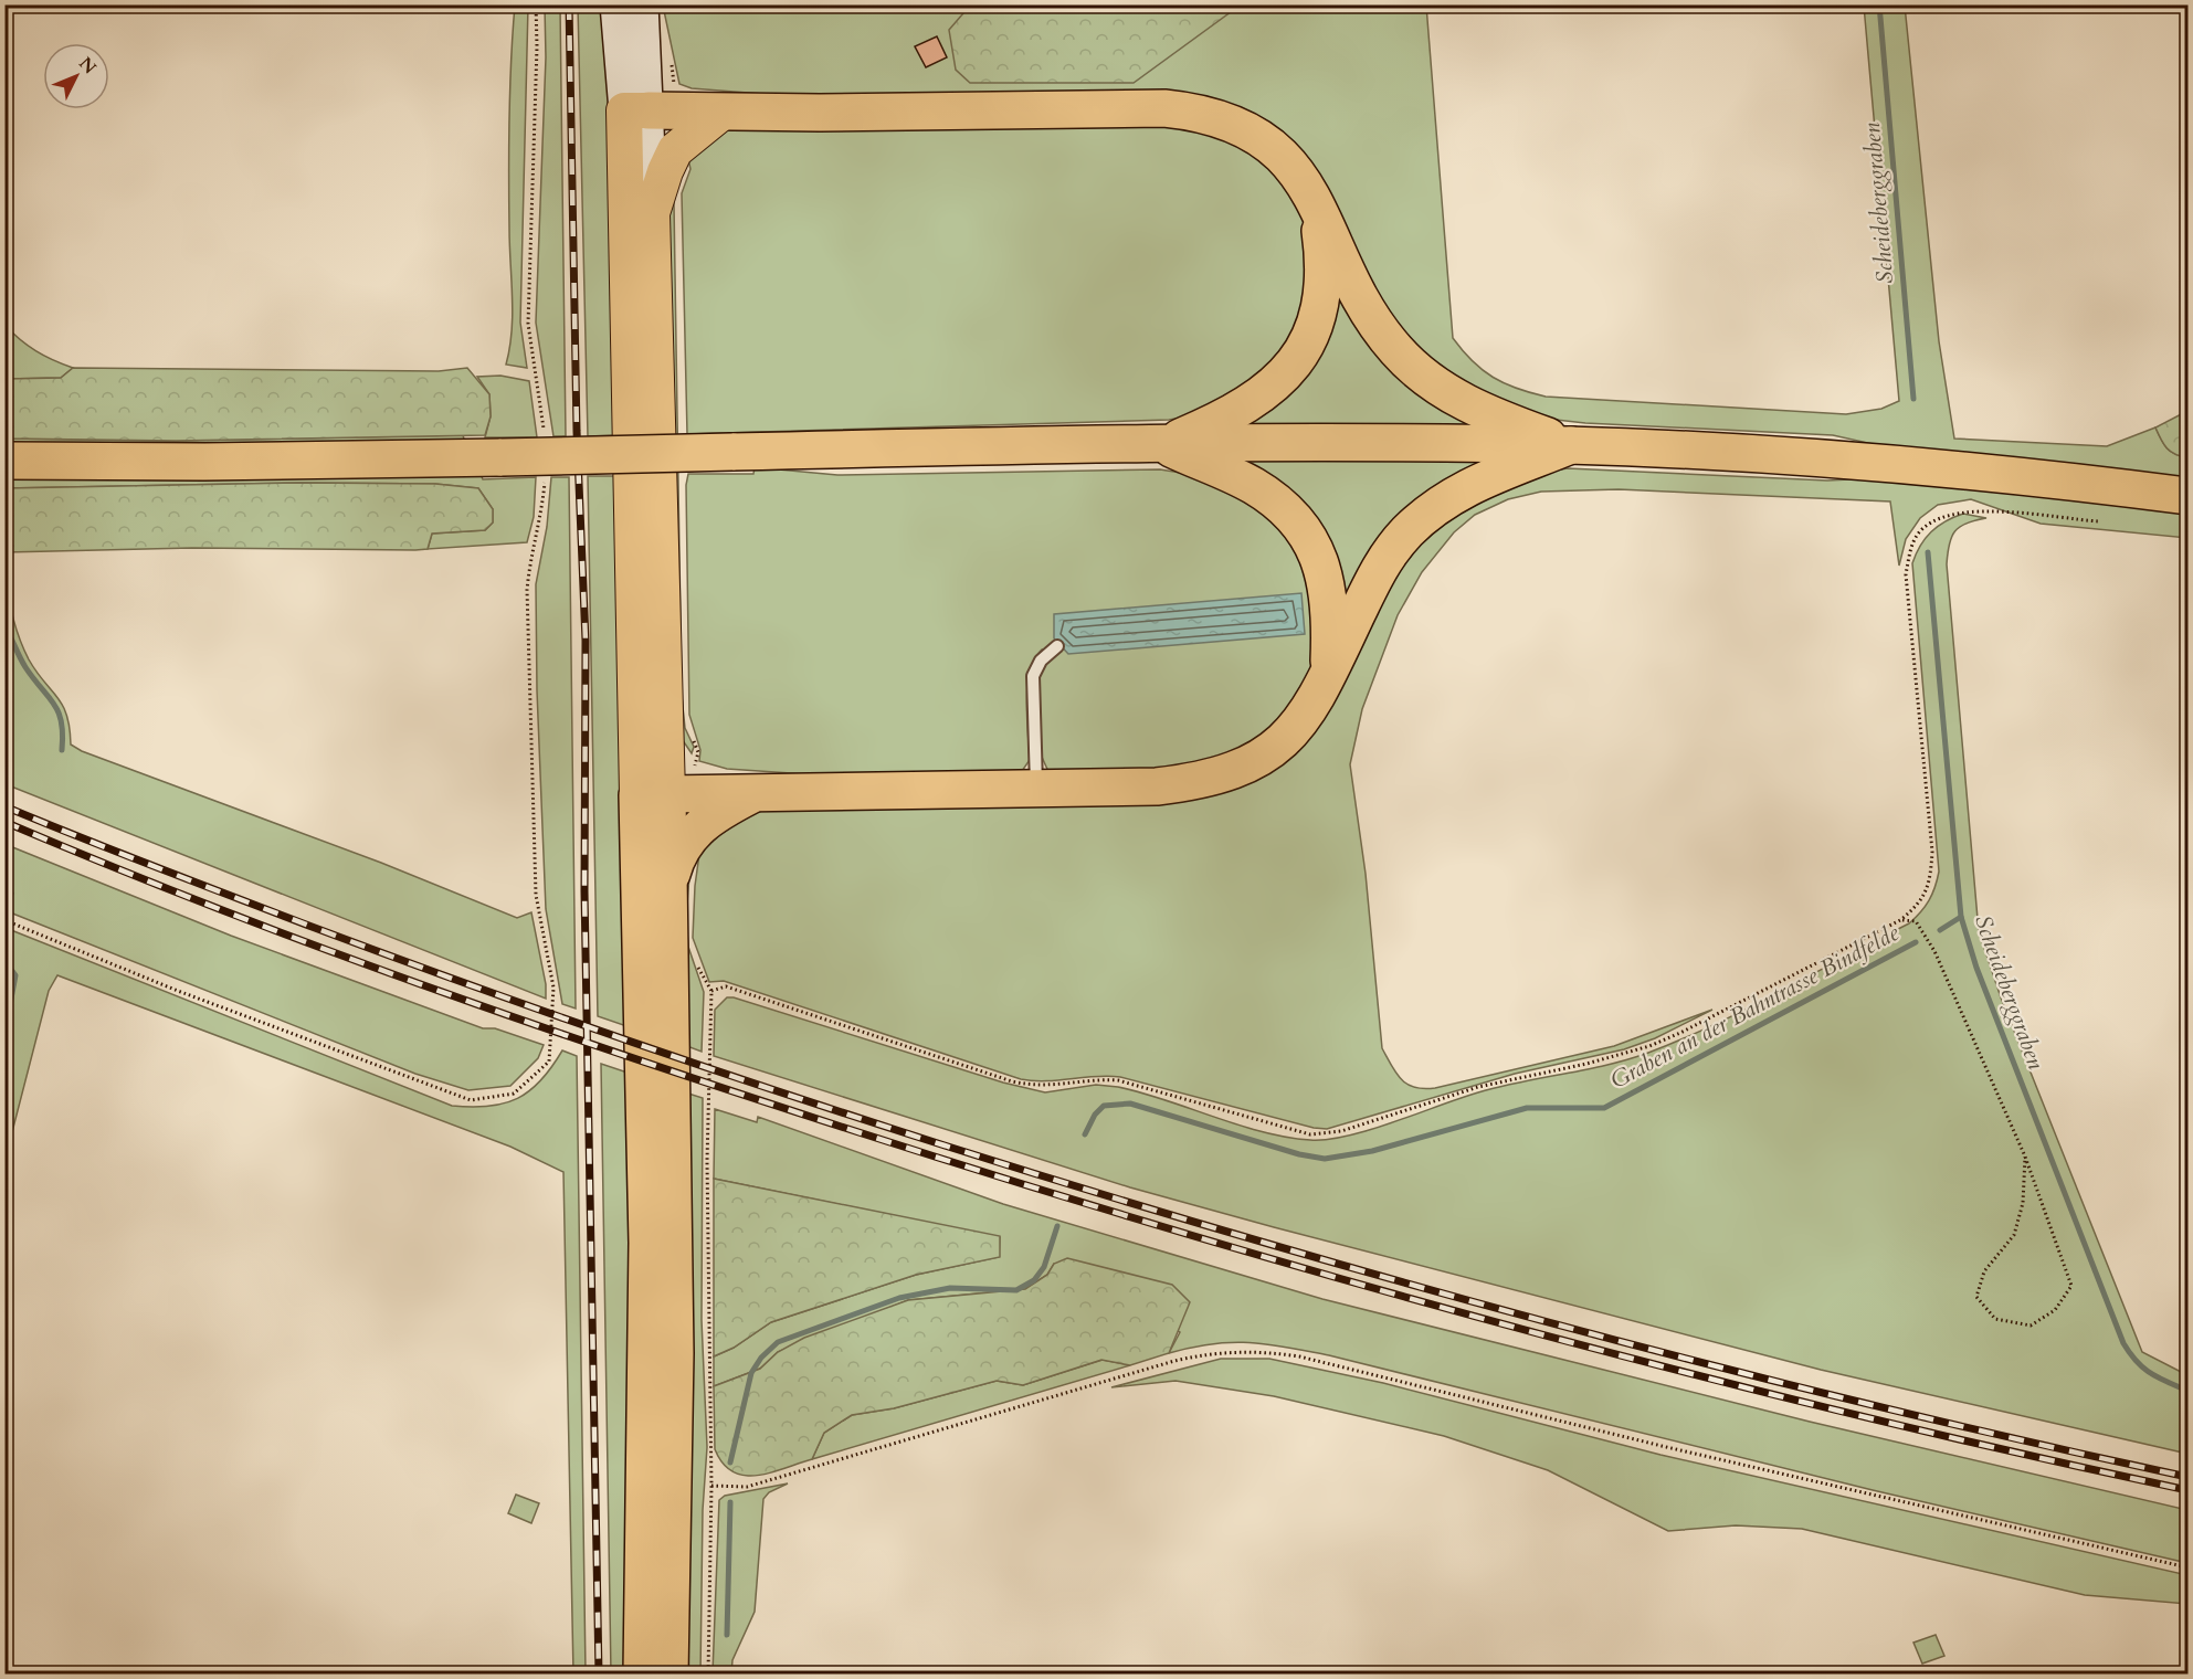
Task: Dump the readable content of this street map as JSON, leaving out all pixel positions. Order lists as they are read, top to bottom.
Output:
{
  "water": ["Scheideberggraben", "Graben an der Bahntrasse Bindfelde"],
  "north": "top right"
}
